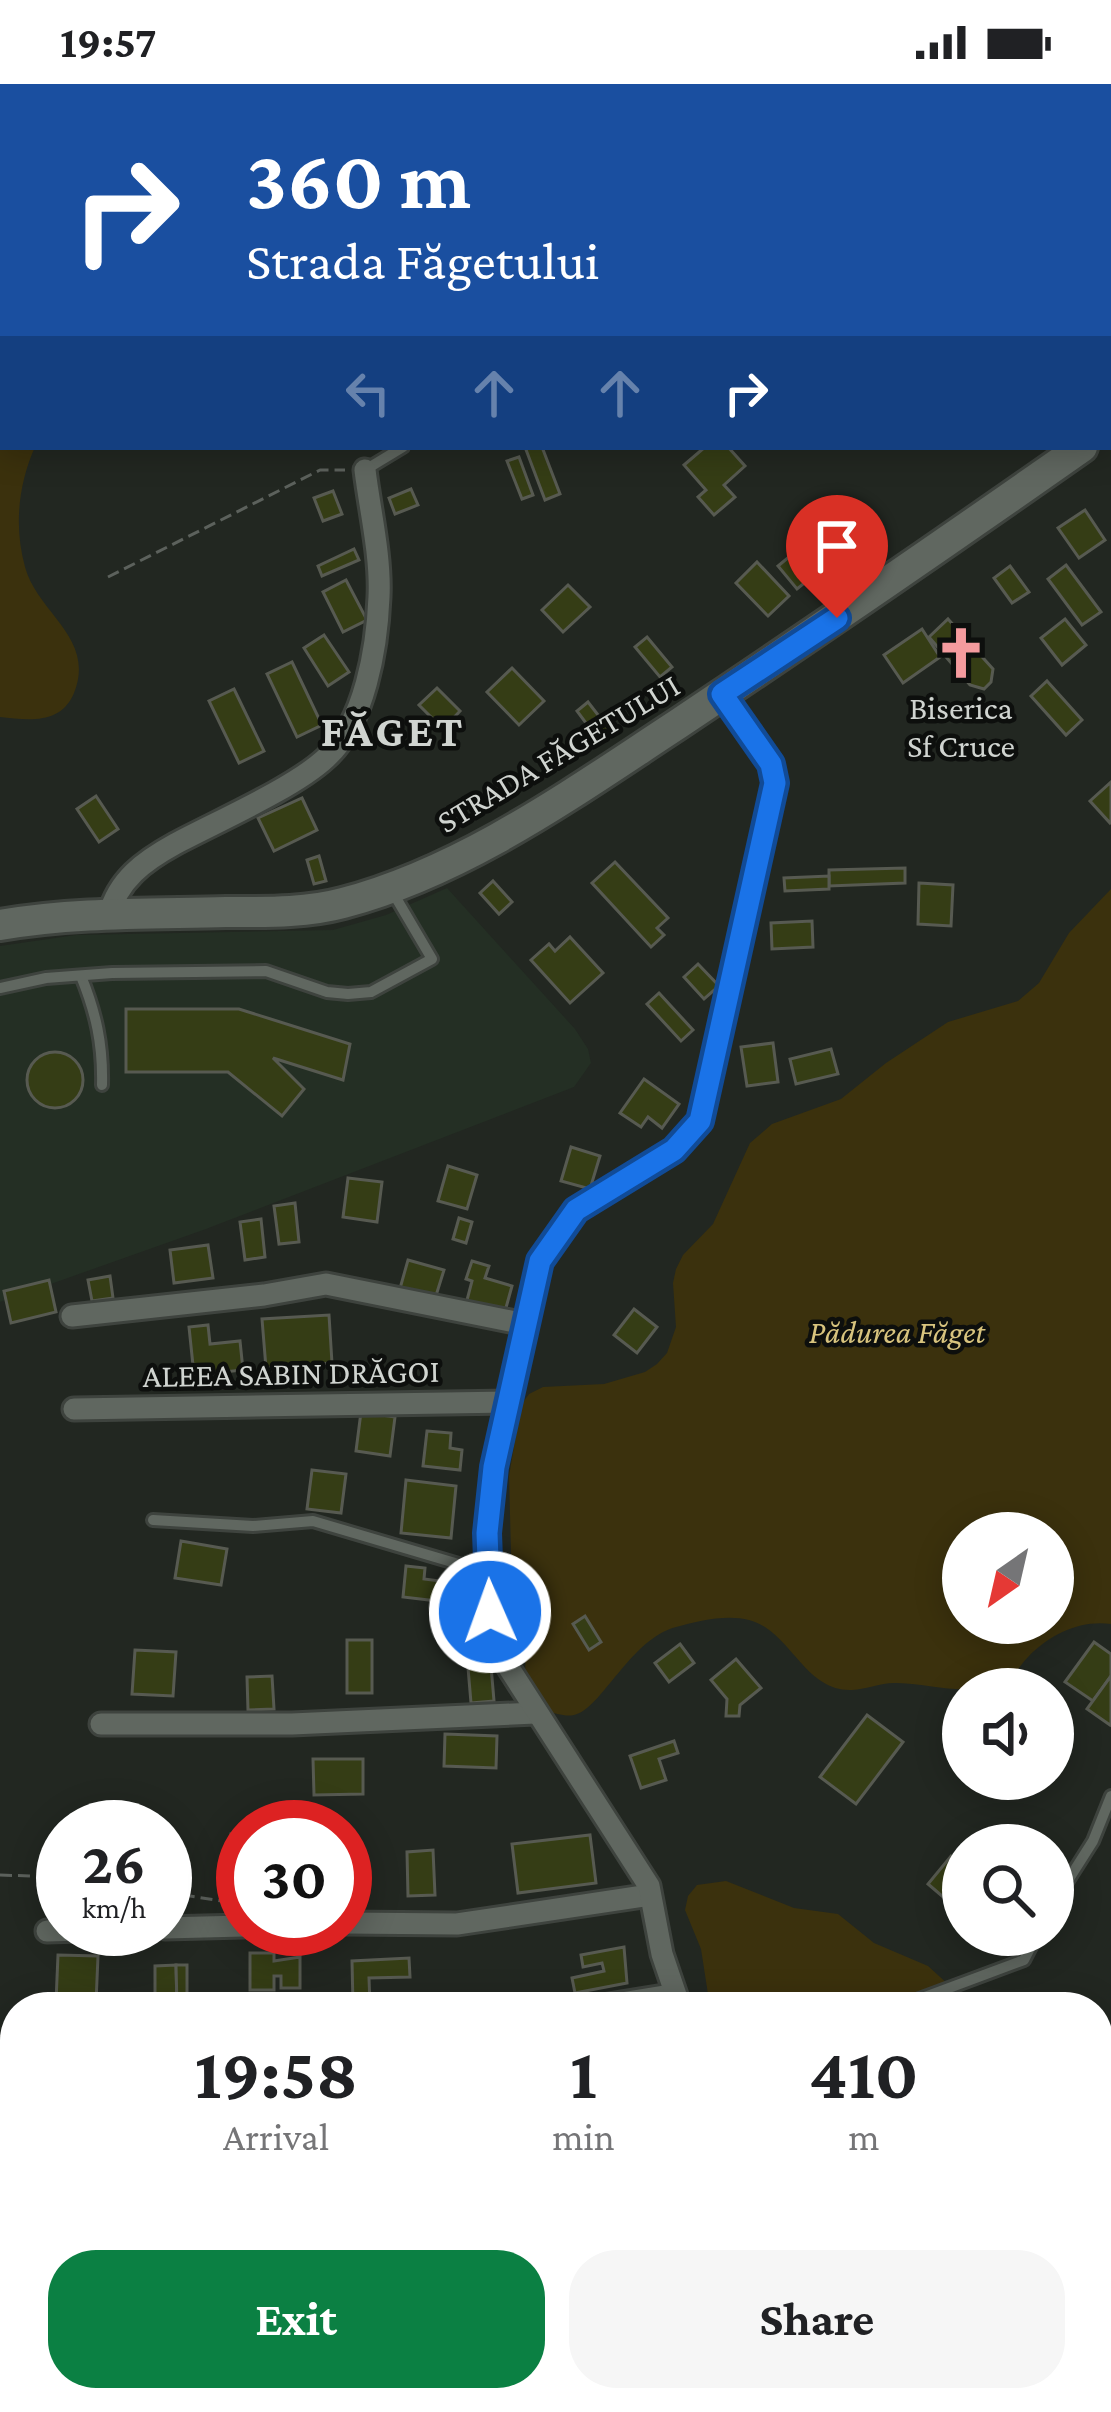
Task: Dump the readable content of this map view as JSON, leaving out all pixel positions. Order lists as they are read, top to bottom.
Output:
{
  "streets": {
    "main road": ["STRADA FĂGETULUI"],
    "street": ["ALEEA SABIN DRĂGOI"]
  },
  "districts": ["FĂGET"],
  "parks": ["Pădurea Făget"],
  "places": {
    "church": ["Biserica Sf Cruce"]
  },
  "north": "bottom left",
  "page": {
    "status": "19:57",
    "turn": ["360 m", "Strada Făgetului"],
    "speed": "26 km/h",
    "limit": "30",
    "eta": [
      "19:58",
      "Arrival",
      "1",
      "min",
      "410",
      "m"
    ],
    "buttons": ["Exit", "Share"]
  }
}
